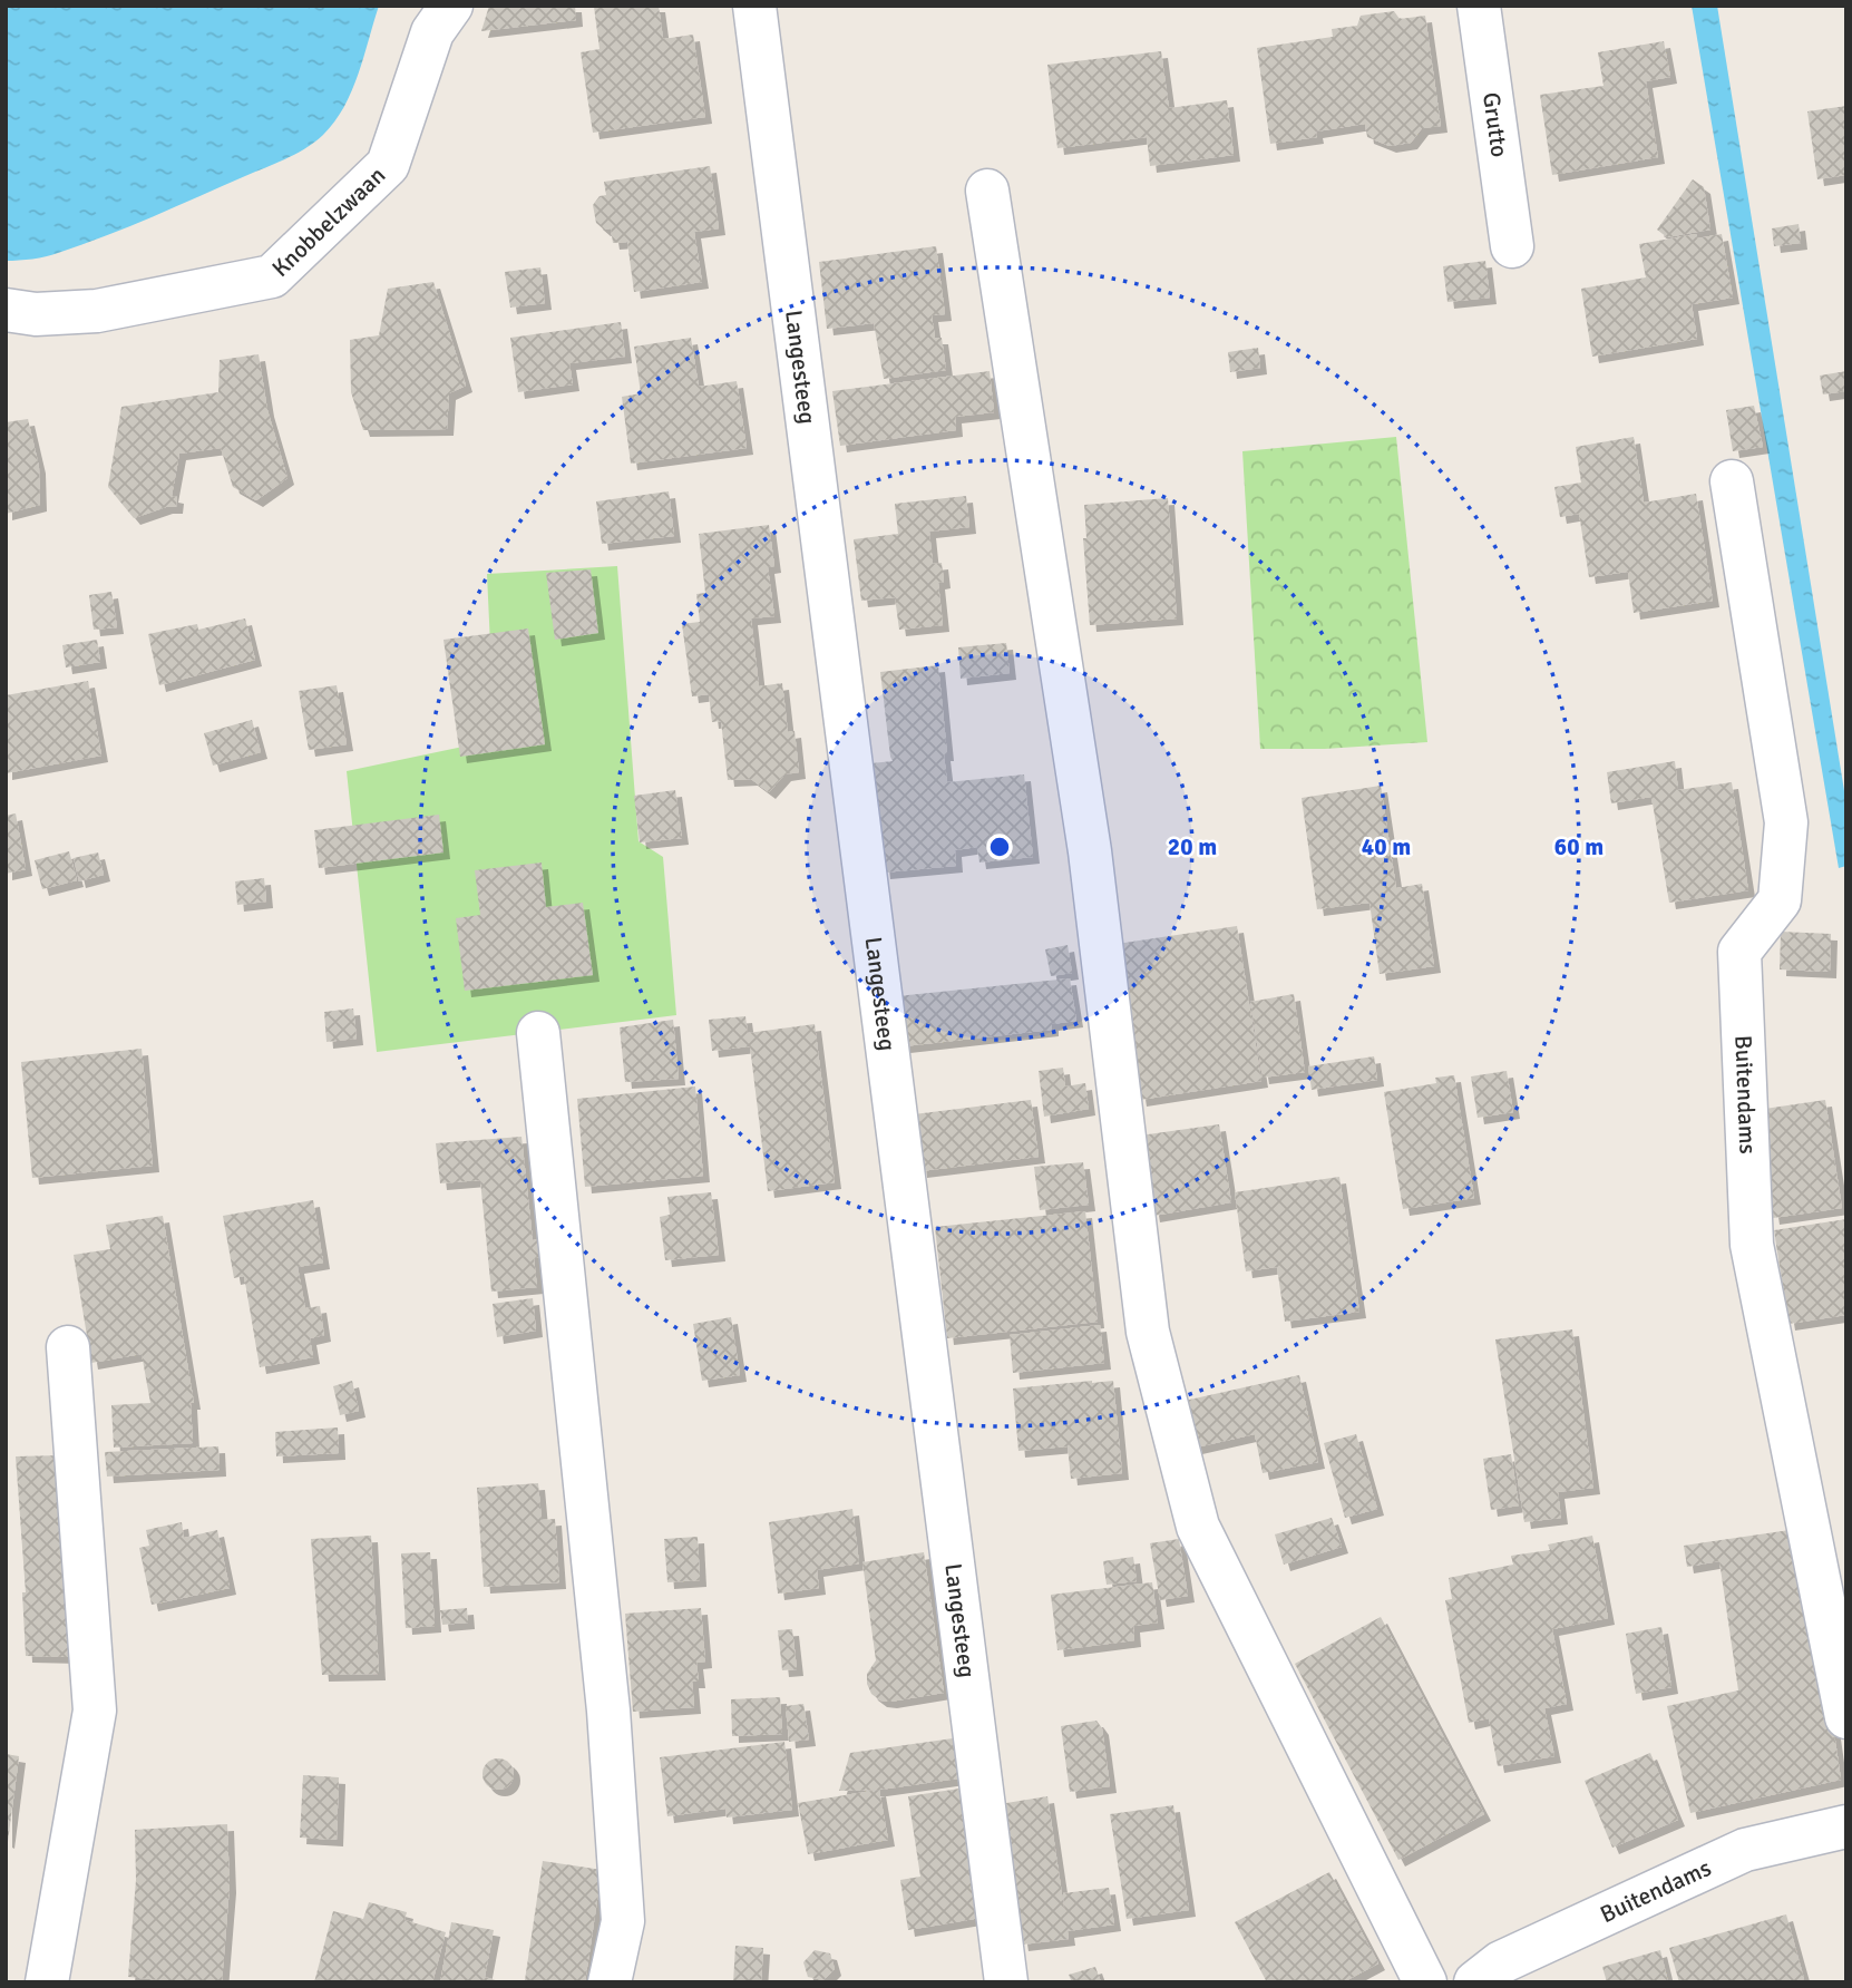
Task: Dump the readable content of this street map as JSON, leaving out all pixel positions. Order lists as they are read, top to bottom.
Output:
{
  "streets": {
    "street": [
      "Grutto",
      "Knobbelzwaan",
      "Langesteeg",
      "Buitendams"
    ]
  },
  "rings": ["20 m", "40 m", "60 m"]
}
